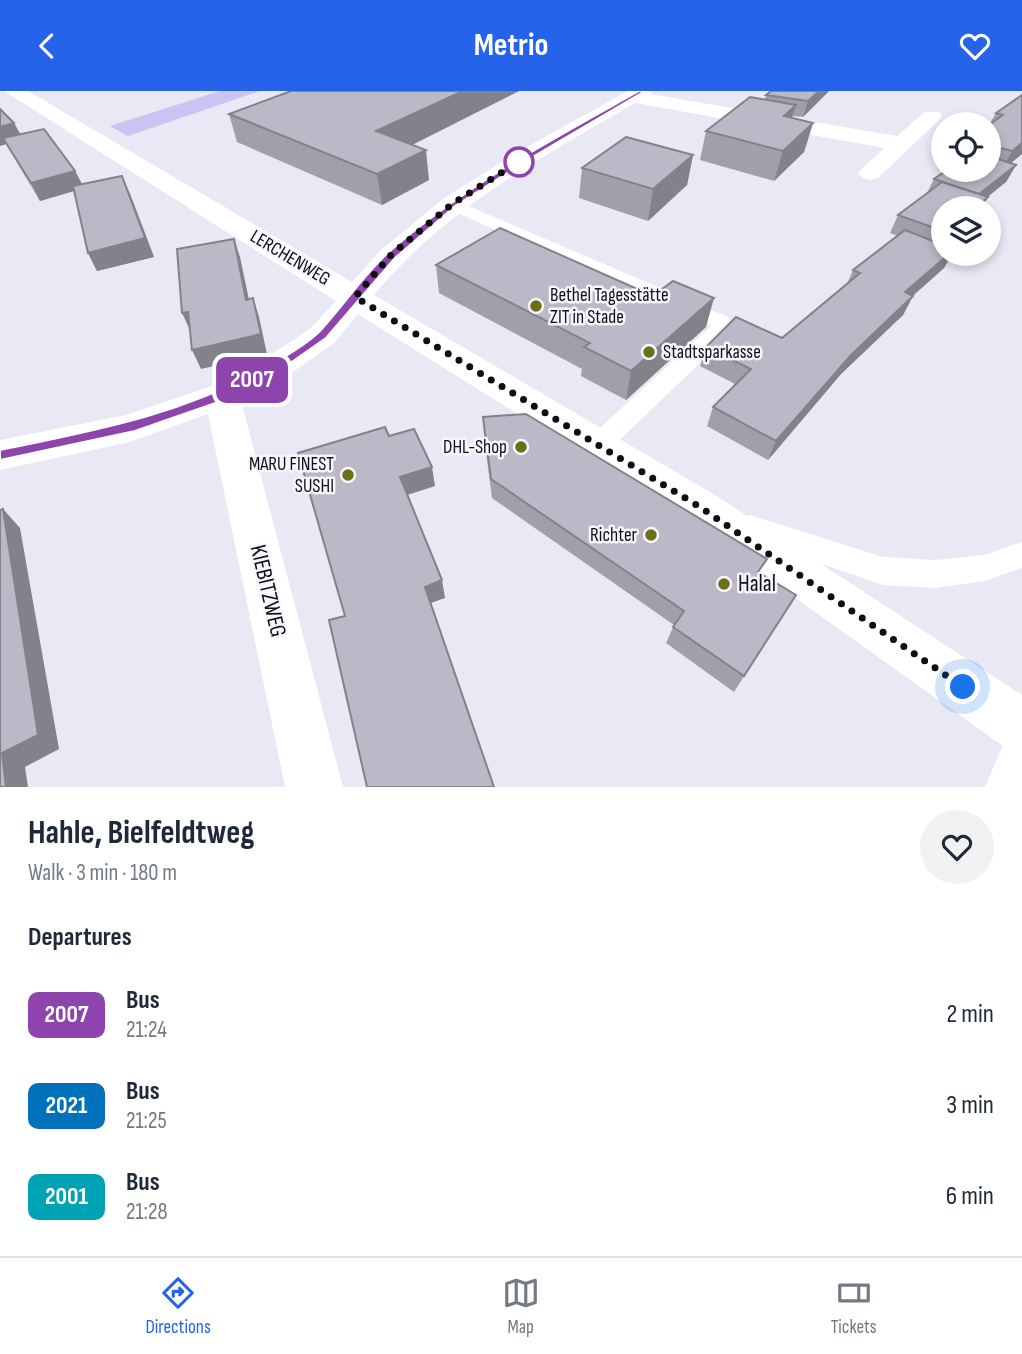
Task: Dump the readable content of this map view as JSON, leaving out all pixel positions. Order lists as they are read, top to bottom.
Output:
{
  "streets": {
    "street": ["LERCHENWEG", "KIEBITZWEG"]
  },
  "places": [
    "Bethel Tagesstätte ZIT in Stade",
    "Stadtsparkasse",
    "DHL-Shop",
    "MARU FINEST SUSHI",
    "Richter",
    "Halal"
  ],
  "lines": ["bus line 2007"],
  "page": {
    "header": "Metrio",
    "on_map": "2007",
    "heading": [
      ["Hahle, Bielfeldtweg", "Walk · 3 min · 180 m"],
      "Departures"
    ],
    "list": [
      {
        "mark": "2007",
        "name": "Bus",
        "note": "21:24",
        "value": "2 min"
      },
      {
        "mark": "2021",
        "name": "Bus",
        "note": "21:25",
        "value": "3 min"
      },
      {
        "mark": "2001",
        "name": "Bus",
        "note": "21:28",
        "value": "6 min"
      }
    ],
    "tabs": ["Directions", "Map", "Tickets"]
  }
}
